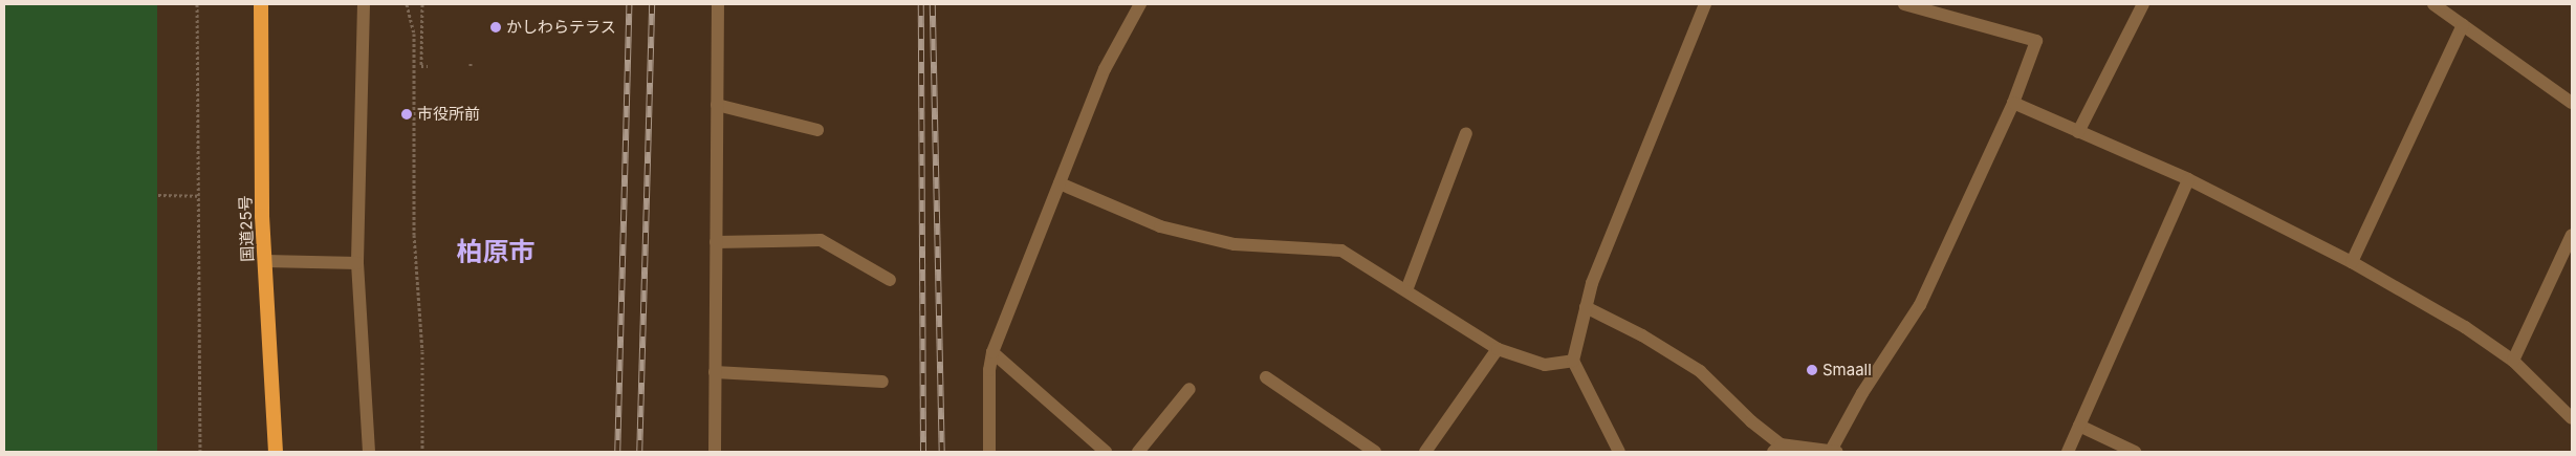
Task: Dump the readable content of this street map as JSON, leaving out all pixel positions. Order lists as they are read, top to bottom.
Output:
{
  "streets": {
    "highway": ["国道25号"]
  },
  "districts": ["柏原市"],
  "places": ["かしわらテラス", "市役所前", "Smaall"]
}
